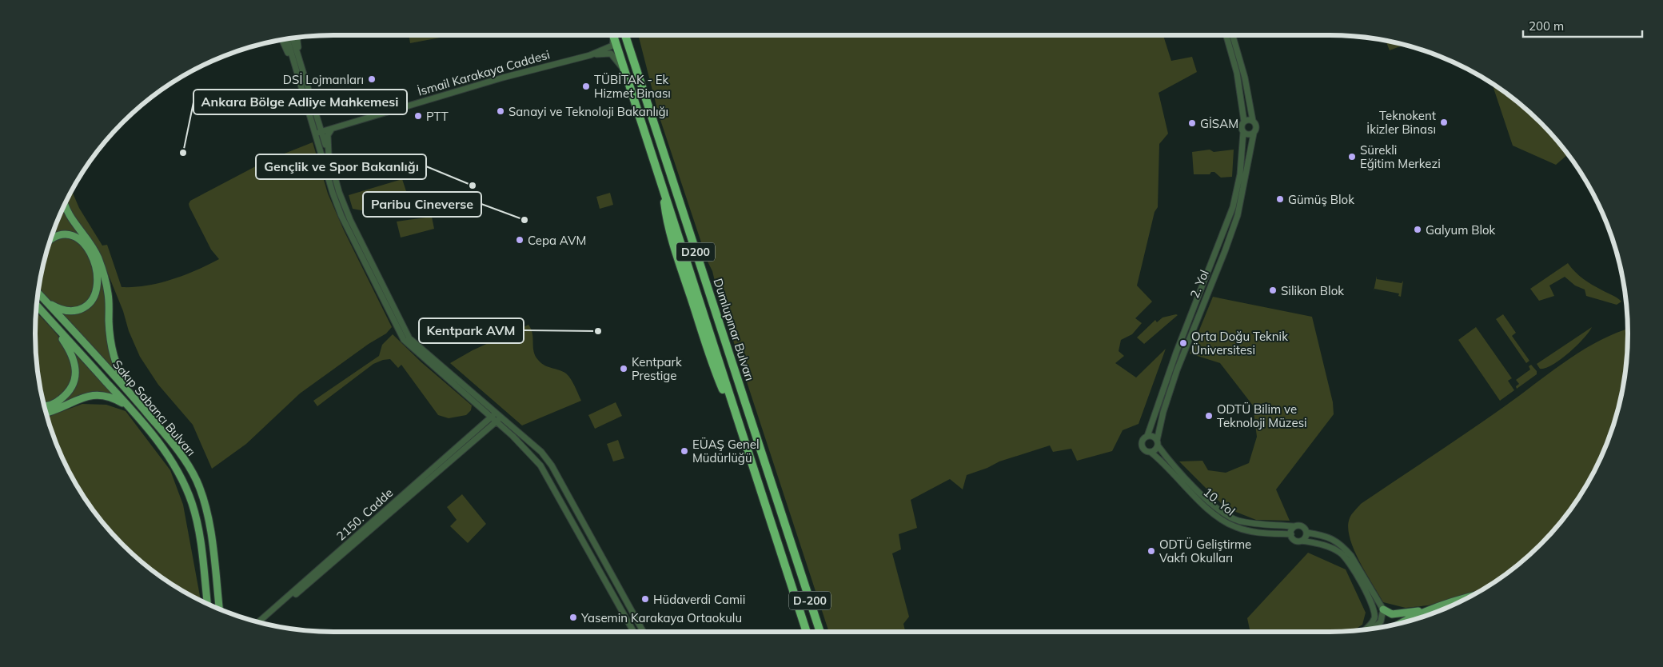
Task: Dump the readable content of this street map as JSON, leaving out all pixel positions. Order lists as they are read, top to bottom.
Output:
{
  "streets": {
    "highway": ["D200", "Dumlupınar Bulvarı", "D-200"],
    "main road": ["Sakıp Sabancı Bulvarı"],
    "street": [
      "İsmail Karakaya Caddesi",
      "2. Yol",
      "10. Yol",
      "2150. Cadde"
    ]
  },
  "crossings": [
    ["İsmail Karakaya Caddesi", "D-200"],
    ["2. Yol", "10. Yol"]
  ],
  "places": [
    "DSİ Lojmanları",
    "TÜBİTAK - Ek Hizmet Binası",
    "Sanayi ve Teknoloji Bakanlığı",
    "PTT",
    "Teknokent İkizler Binası",
    "GİSAM",
    "Ankara Bölge Adliye Mahkemesi",
    "Sürekli Eğitim Merkezi",
    "Gençlik ve Spor Bakanlığı",
    "Gümüş Blok",
    "Paribu Cineverse",
    "Galyum Blok",
    "Cepa AVM",
    "Silikon Blok",
    "Kentpark AVM",
    "Orta Doğu Teknik Üniversitesi",
    "Kentpark Prestige",
    "ODTÜ Bilim ve Teknoloji Müzesi",
    "EÜAŞ Genel Müdürlüğü",
    "ODTÜ Geliştirme Vakfı Okulları",
    "Hüdaverdi Camii",
    "Yasemin Karakaya Ortaokulu"
  ],
  "scale_bar": "200 m"
}
